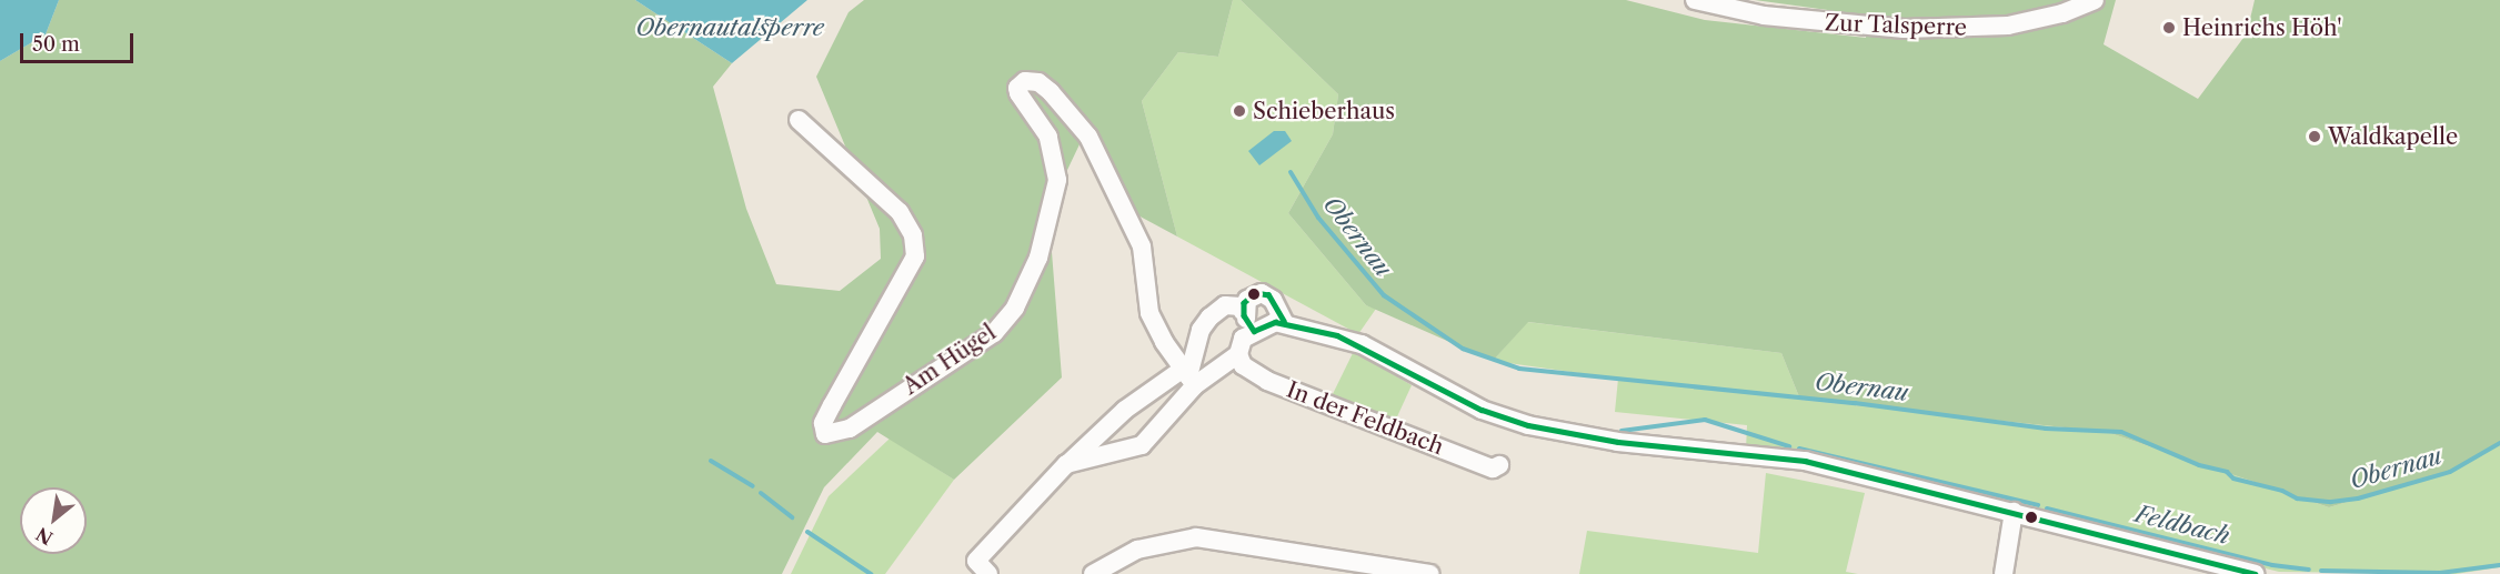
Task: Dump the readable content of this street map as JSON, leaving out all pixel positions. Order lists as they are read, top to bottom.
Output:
{
  "streets": {
    "street": ["Zur Talsperre", "Am Hügel", "In der Feldbach"]
  },
  "water": ["Obernautalsperre", "Obernau", "Feldbach"],
  "places": ["Heinrichs Höh'", "Schieberhaus", "Waldkapelle"],
  "scale_bar": "50 m",
  "north": "bottom left"
}
